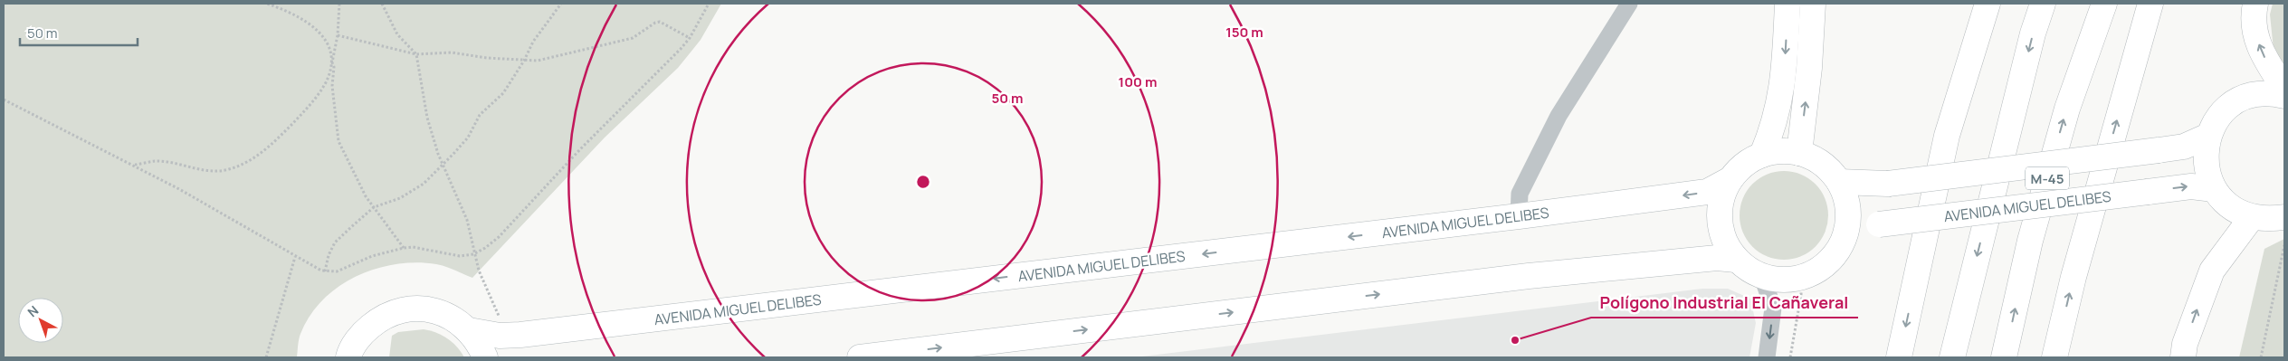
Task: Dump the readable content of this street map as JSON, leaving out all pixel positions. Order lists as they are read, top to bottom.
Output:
{
  "streets": {
    "main road": ["M-45", "AVENIDA MIGUEL DELIBES"]
  },
  "places": ["Polígono Industrial El Cañaveral"],
  "scale_bar": "50 m",
  "north": "top left",
  "rings": ["150 m", "100 m", "50 m"]
}
